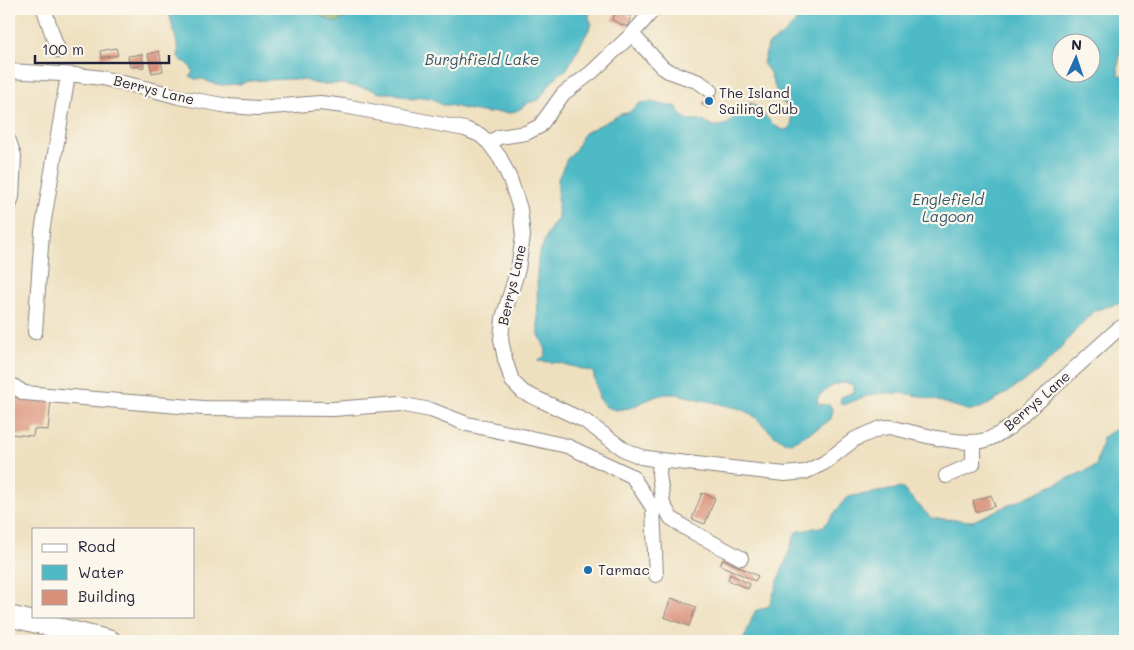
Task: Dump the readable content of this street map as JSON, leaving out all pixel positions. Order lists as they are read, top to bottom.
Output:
{
  "streets": {
    "street": ["Berrys Lane"]
  },
  "water": ["Burghfield Lake", "Englefield Lagoon"],
  "places": ["The Island Sailing Club", "Tarmac"],
  "legend": ["Road", "Water", "Building"],
  "scale_bar": "100 m",
  "north": "top"
}
